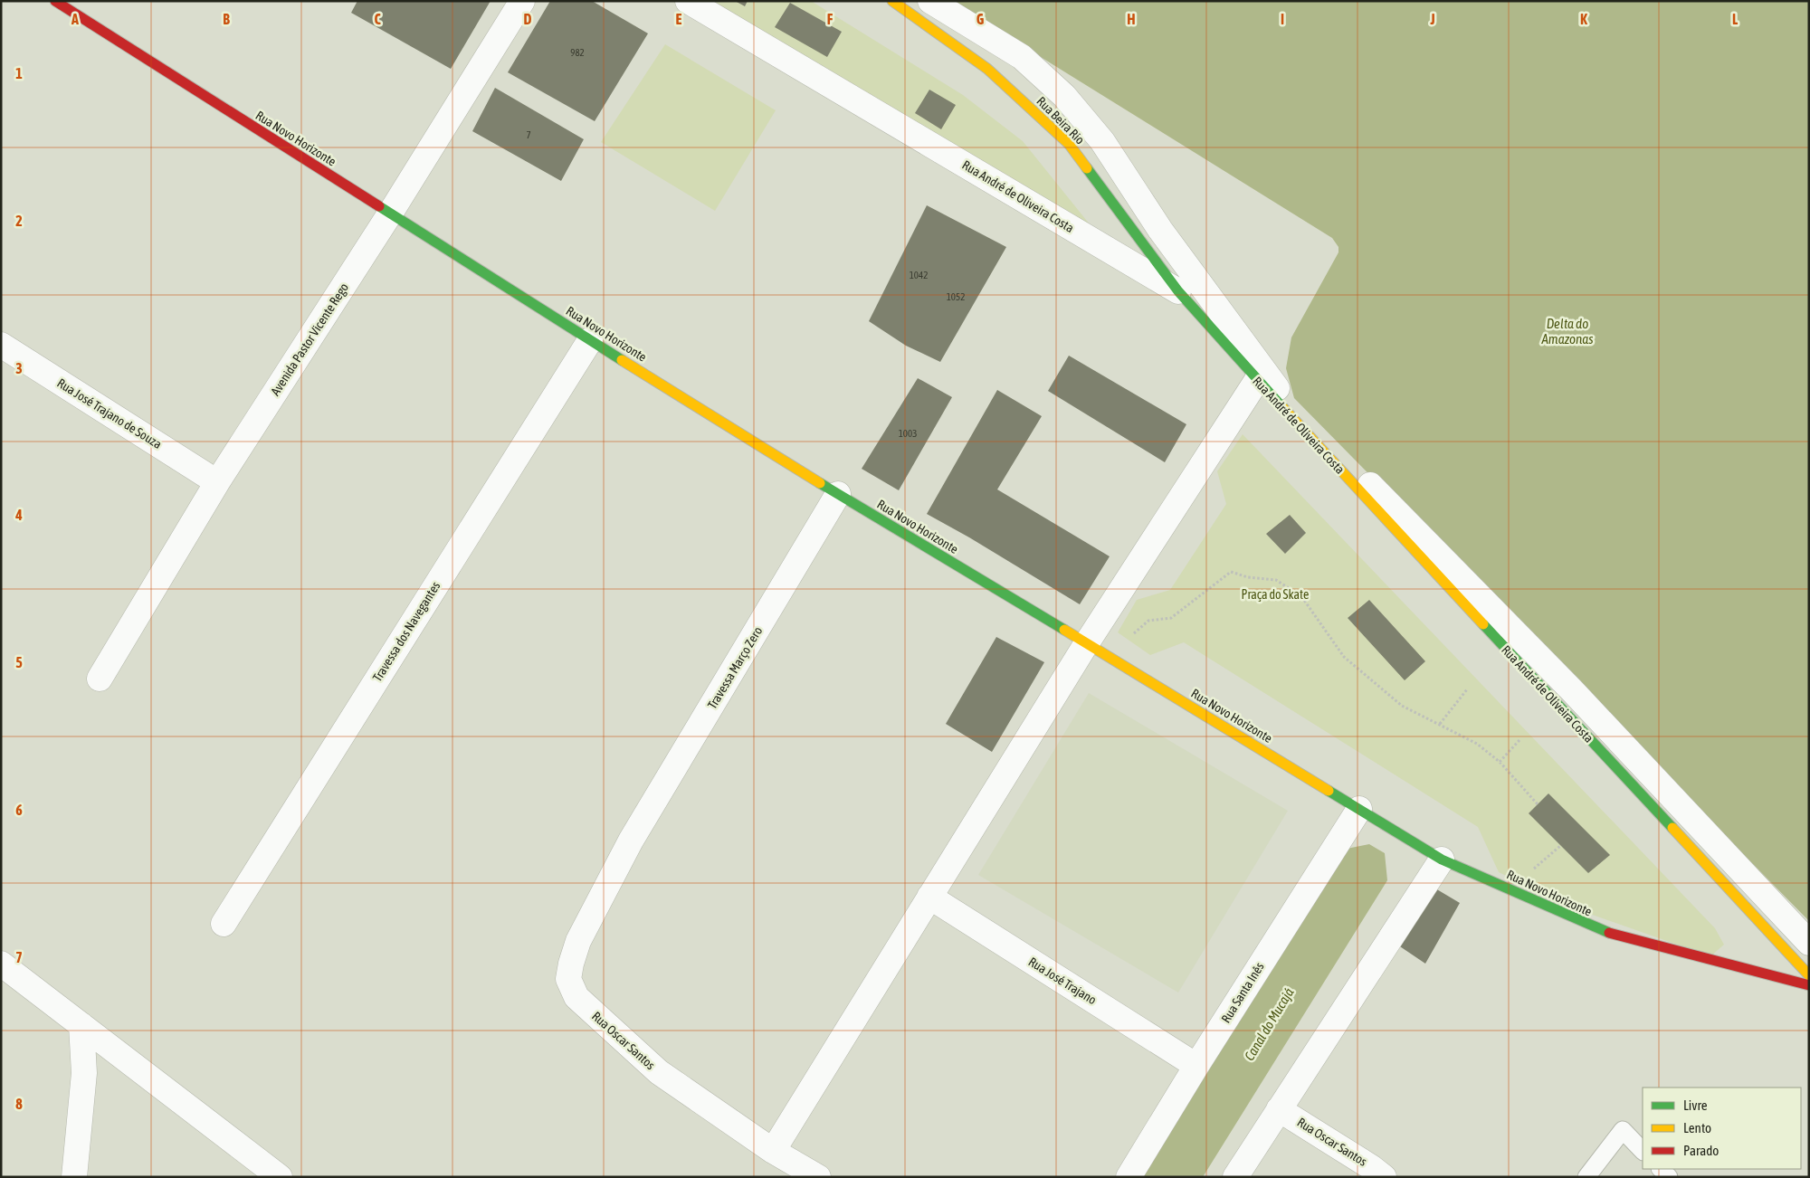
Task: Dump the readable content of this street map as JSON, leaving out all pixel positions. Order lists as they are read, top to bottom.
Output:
{
  "streets": {
    "street": [
      "Rua Beira Rio",
      "Rua Novo Horizonte",
      "Rua André de Oliveira Costa",
      "Avenida Pastor Vicente Rego",
      "Rua José Trajano de Souza",
      "Travessa dos Navegantes",
      "Travessa Março Zero",
      "Rua José Trajano",
      "Rua Santa Inês",
      "Rua Oscar Santos"
    ]
  },
  "crossings": [
    ["Rua Beira Rio", "Rua André de Oliveira Costa"],
    ["Rua Novo Horizonte", "Avenida Pastor Vicente Rego"],
    ["Rua Novo Horizonte", "Travessa dos Navegantes"],
    ["Rua Novo Horizonte", "Travessa Março Zero"],
    ["Rua Novo Horizonte", "Rua Santa Inês"],
    ["Avenida Pastor Vicente Rego", "Rua José Trajano de Souza"],
    ["Travessa Março Zero", "Rua Oscar Santos"],
    ["Rua José Trajano", "Rua Santa Inês"]
  ],
  "water": ["Delta do Amazonas", "Canal do Mucajá"],
  "parks": ["Praça do Skate"],
  "house_numbers": [
    "982",
    "7",
    "1042",
    "1052",
    "1003"
  ],
  "legend": ["Livre", "Lento", "Parado"],
  "grid": {
    "columns": [
      "A",
      "B",
      "C",
      "D",
      "E",
      "F",
      "G",
      "H",
      "I",
      "J",
      "K",
      "L"
    ],
    "rows": [
      "1",
      "2",
      "3",
      "4",
      "5",
      "6",
      "7",
      "8"
    ]
  }
}
